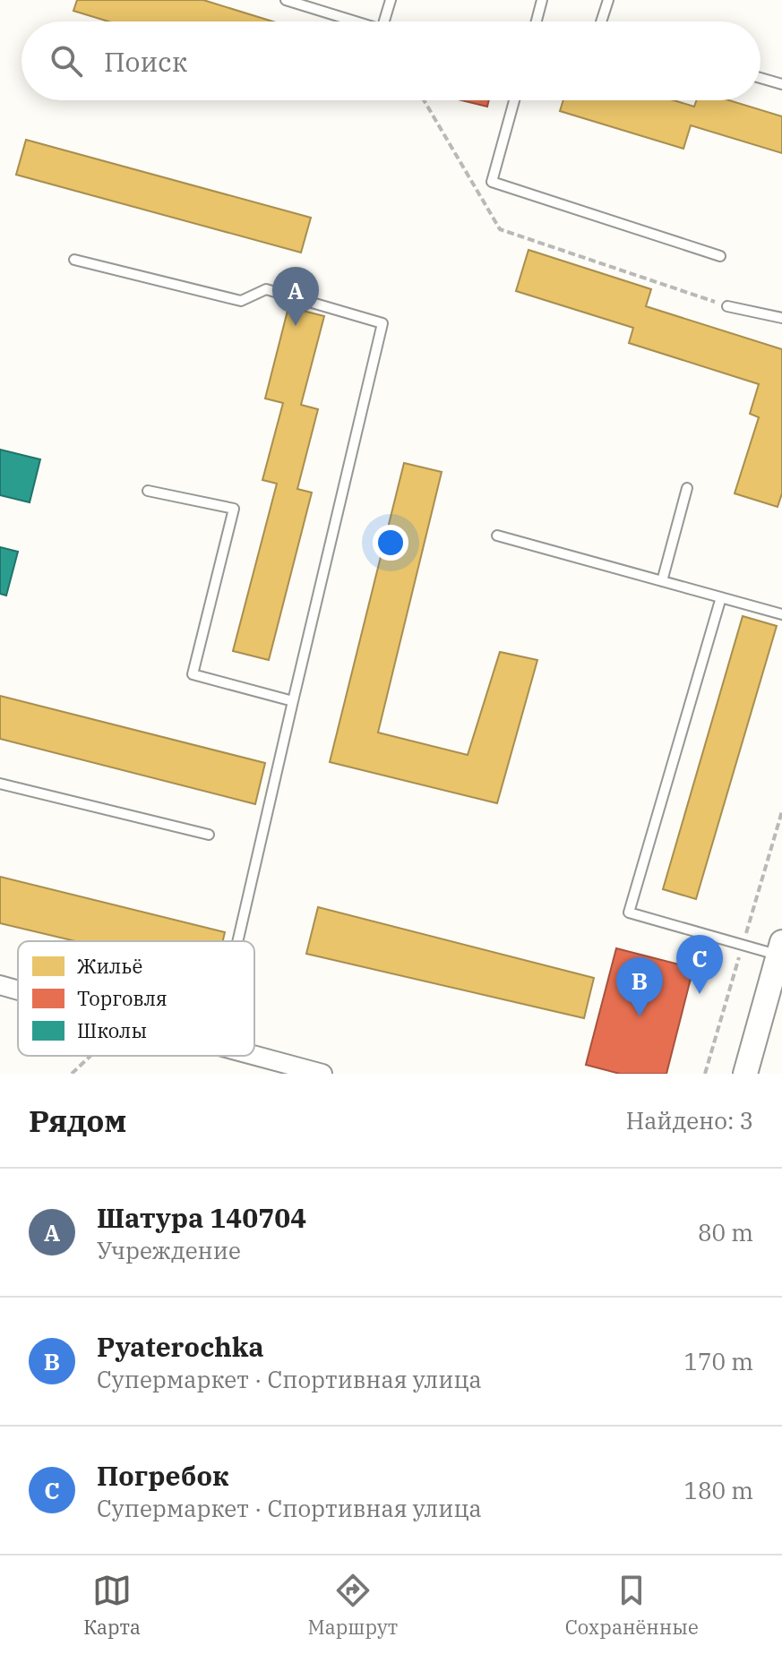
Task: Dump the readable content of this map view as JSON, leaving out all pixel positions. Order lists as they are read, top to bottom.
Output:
{
  "legend": ["Жильё", "Торговля", "Школы"],
  "page": {
    "search": "Поиск",
    "pins": ["A", "C", "B"],
    "heading": ["Рядом", "Найдено: 3"],
    "list": [
      {
        "mark": "A",
        "name": "Шатура 140704",
        "note": "Учреждение",
        "value": "80 m"
      },
      {
        "mark": "B",
        "name": "Pyaterochka",
        "note": "Супермаркет · Спортивная улица",
        "value": "170 m"
      },
      {
        "mark": "C",
        "name": "Погребок",
        "note": "Супермаркет · Спортивная улица",
        "value": "180 m"
      }
    ],
    "nav": ["Карта", "Маршрут", "Сохранённые"]
  }
}
